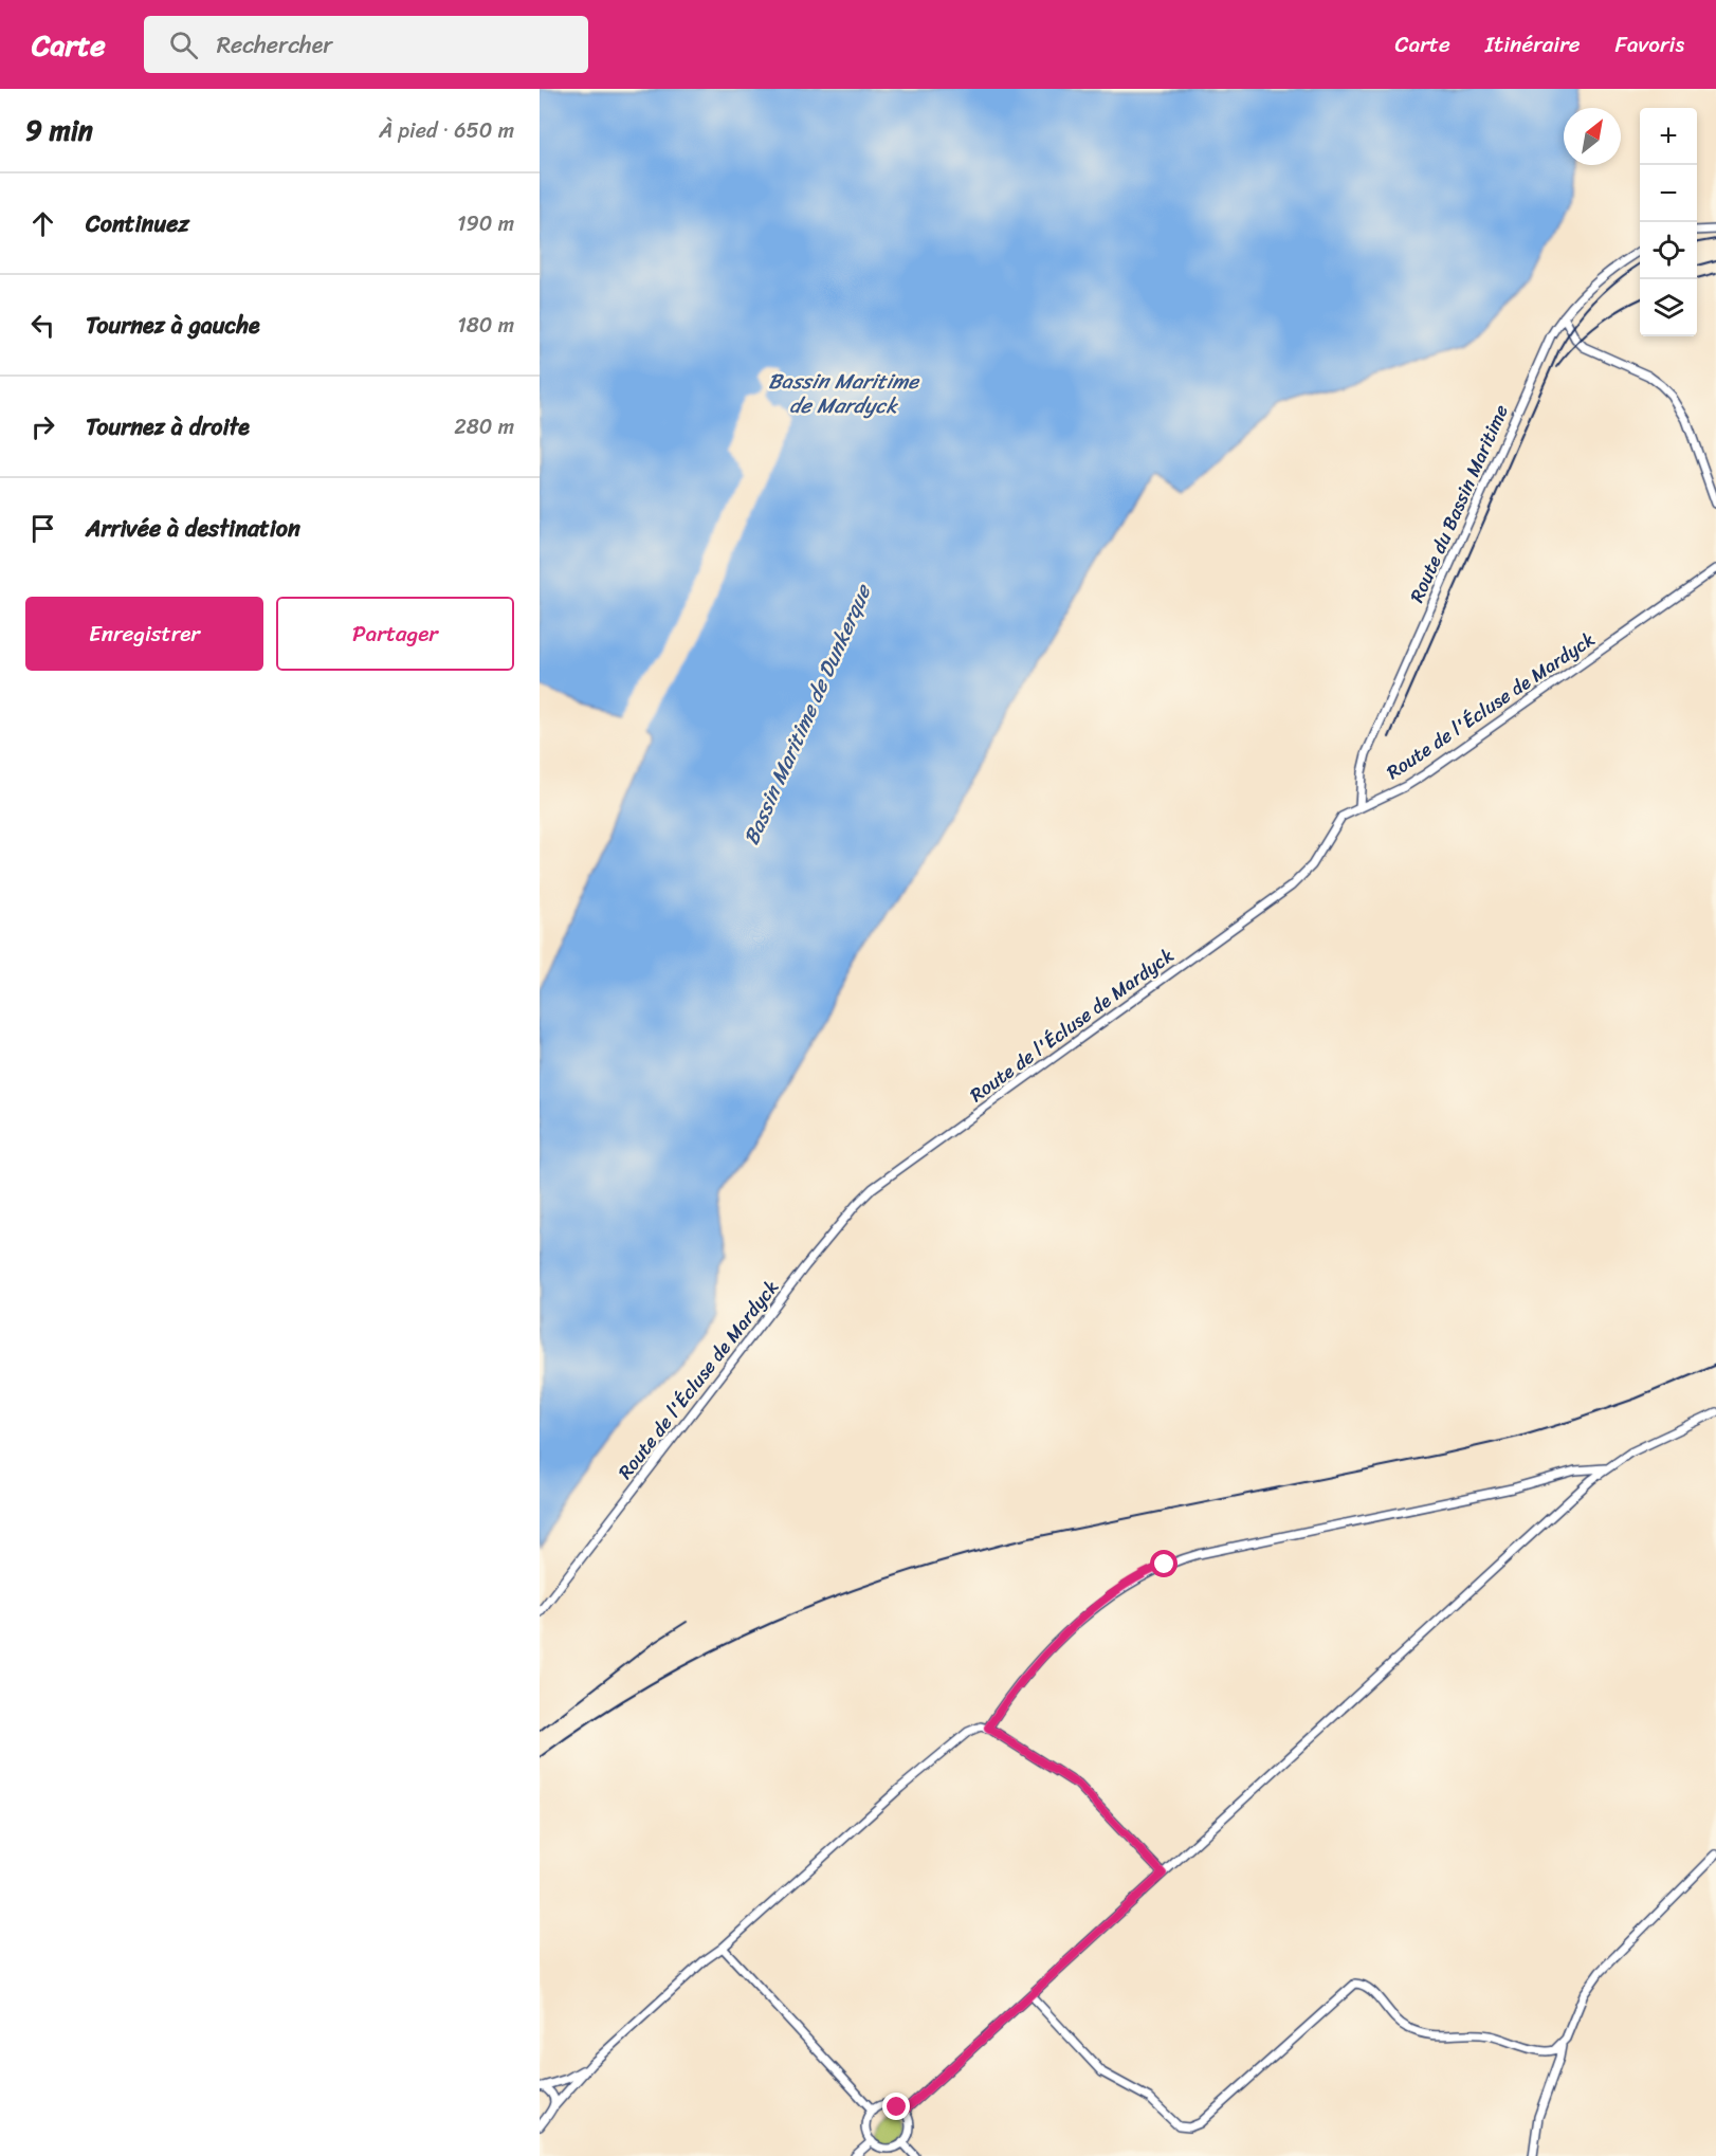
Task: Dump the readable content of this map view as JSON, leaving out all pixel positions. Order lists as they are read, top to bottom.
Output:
{
  "streets": {
    "street": ["Route du Bassin Maritime", "Route de l'Écluse de Mardyck"]
  },
  "crossings": [
    ["Route du Bassin Maritime", "Route de l'Écluse de Mardyck"]
  ],
  "water": ["Bassin Maritime de Mardyck", "Bassin Maritime de Dunkerque"],
  "north": "top right",
  "page": {
    "header": "Carte",
    "search": "Rechercher",
    "nav": ["Carte", "Itinéraire", "Favoris"],
    "heading": ["9 min", "À pied · 650 m"],
    "map_buttons": ["+", "−"],
    "list": [
      ["Continuez", "190 m"],
      ["Tournez à gauche", "180 m"],
      ["Tournez à droite", "280 m"],
      "Arrivée à destination"
    ],
    "buttons": ["Enregistrer", "Partager"]
  }
}
